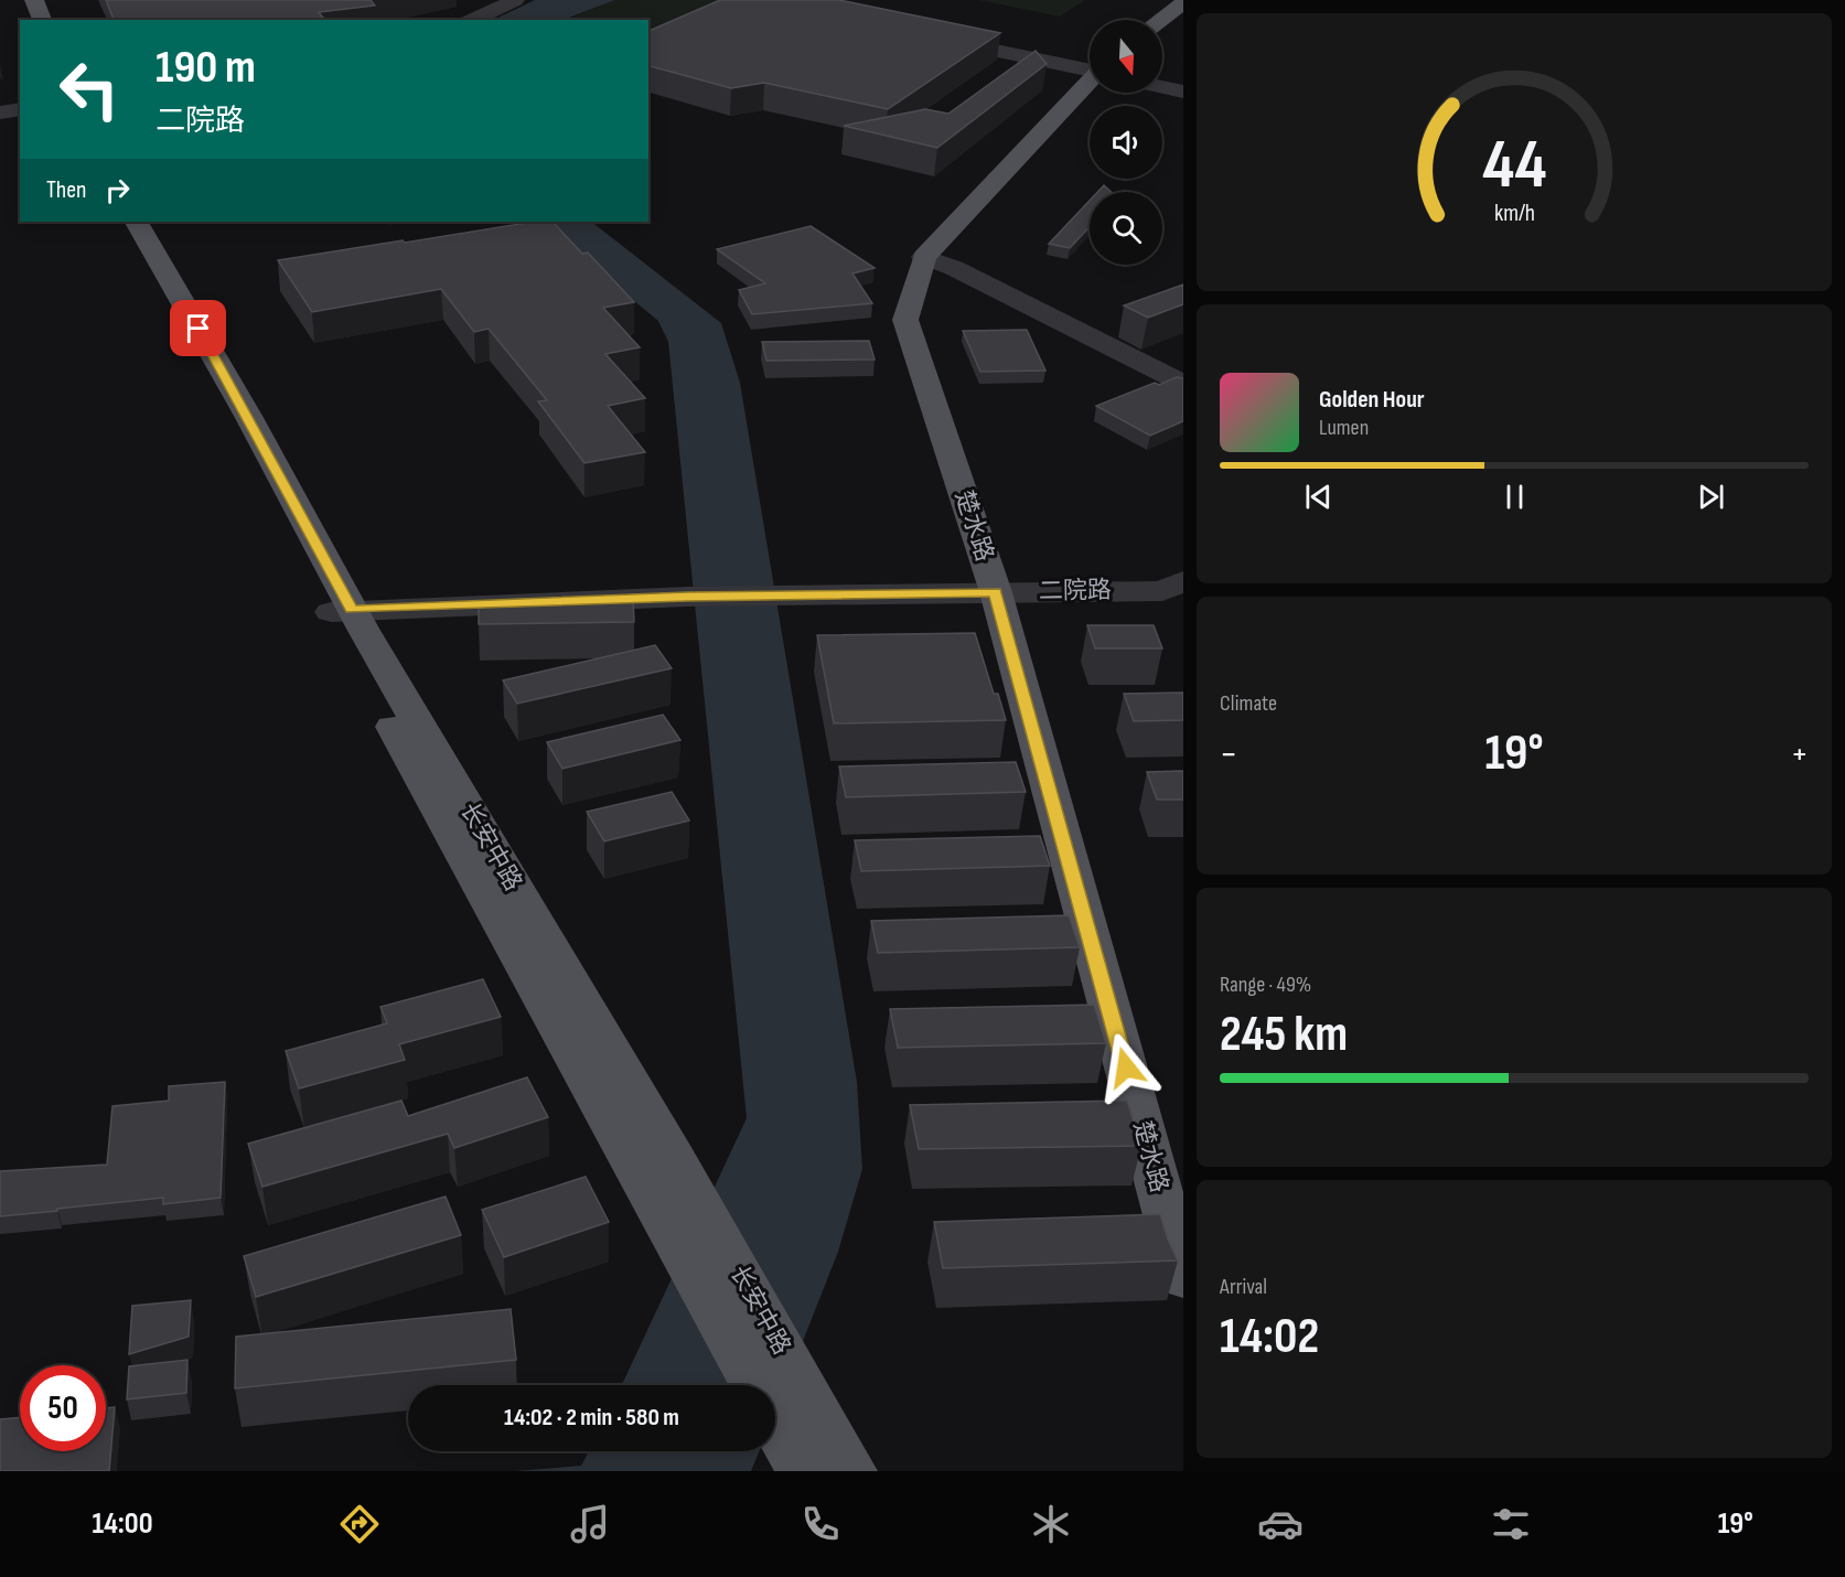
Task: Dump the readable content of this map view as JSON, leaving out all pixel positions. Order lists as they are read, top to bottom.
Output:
{
  "streets": {
    "main road": ["楚水路", "长安中路"],
    "street": ["二院路"]
  },
  "crossings": [
    ["楚水路", "二院路"],
    ["二院路", "长安中路"]
  ],
  "north": "bottom",
  "page": {
    "turn": ["190 m", "二院路"],
    "then": "Then",
    "song": ["Golden Hour", "Lumen"],
    "tile": [
      "Climate",
      ["Range · 49%", "245 km"],
      ["Arrival", "14:02"]
    ],
    "heat": ["−", "19°", "+"],
    "limit": "50",
    "trip": "14:02 · 2 min · 580 m",
    "tabs": ["14:00", "19°"],
    "gauge": ["44", "km/h"]
  }
}
